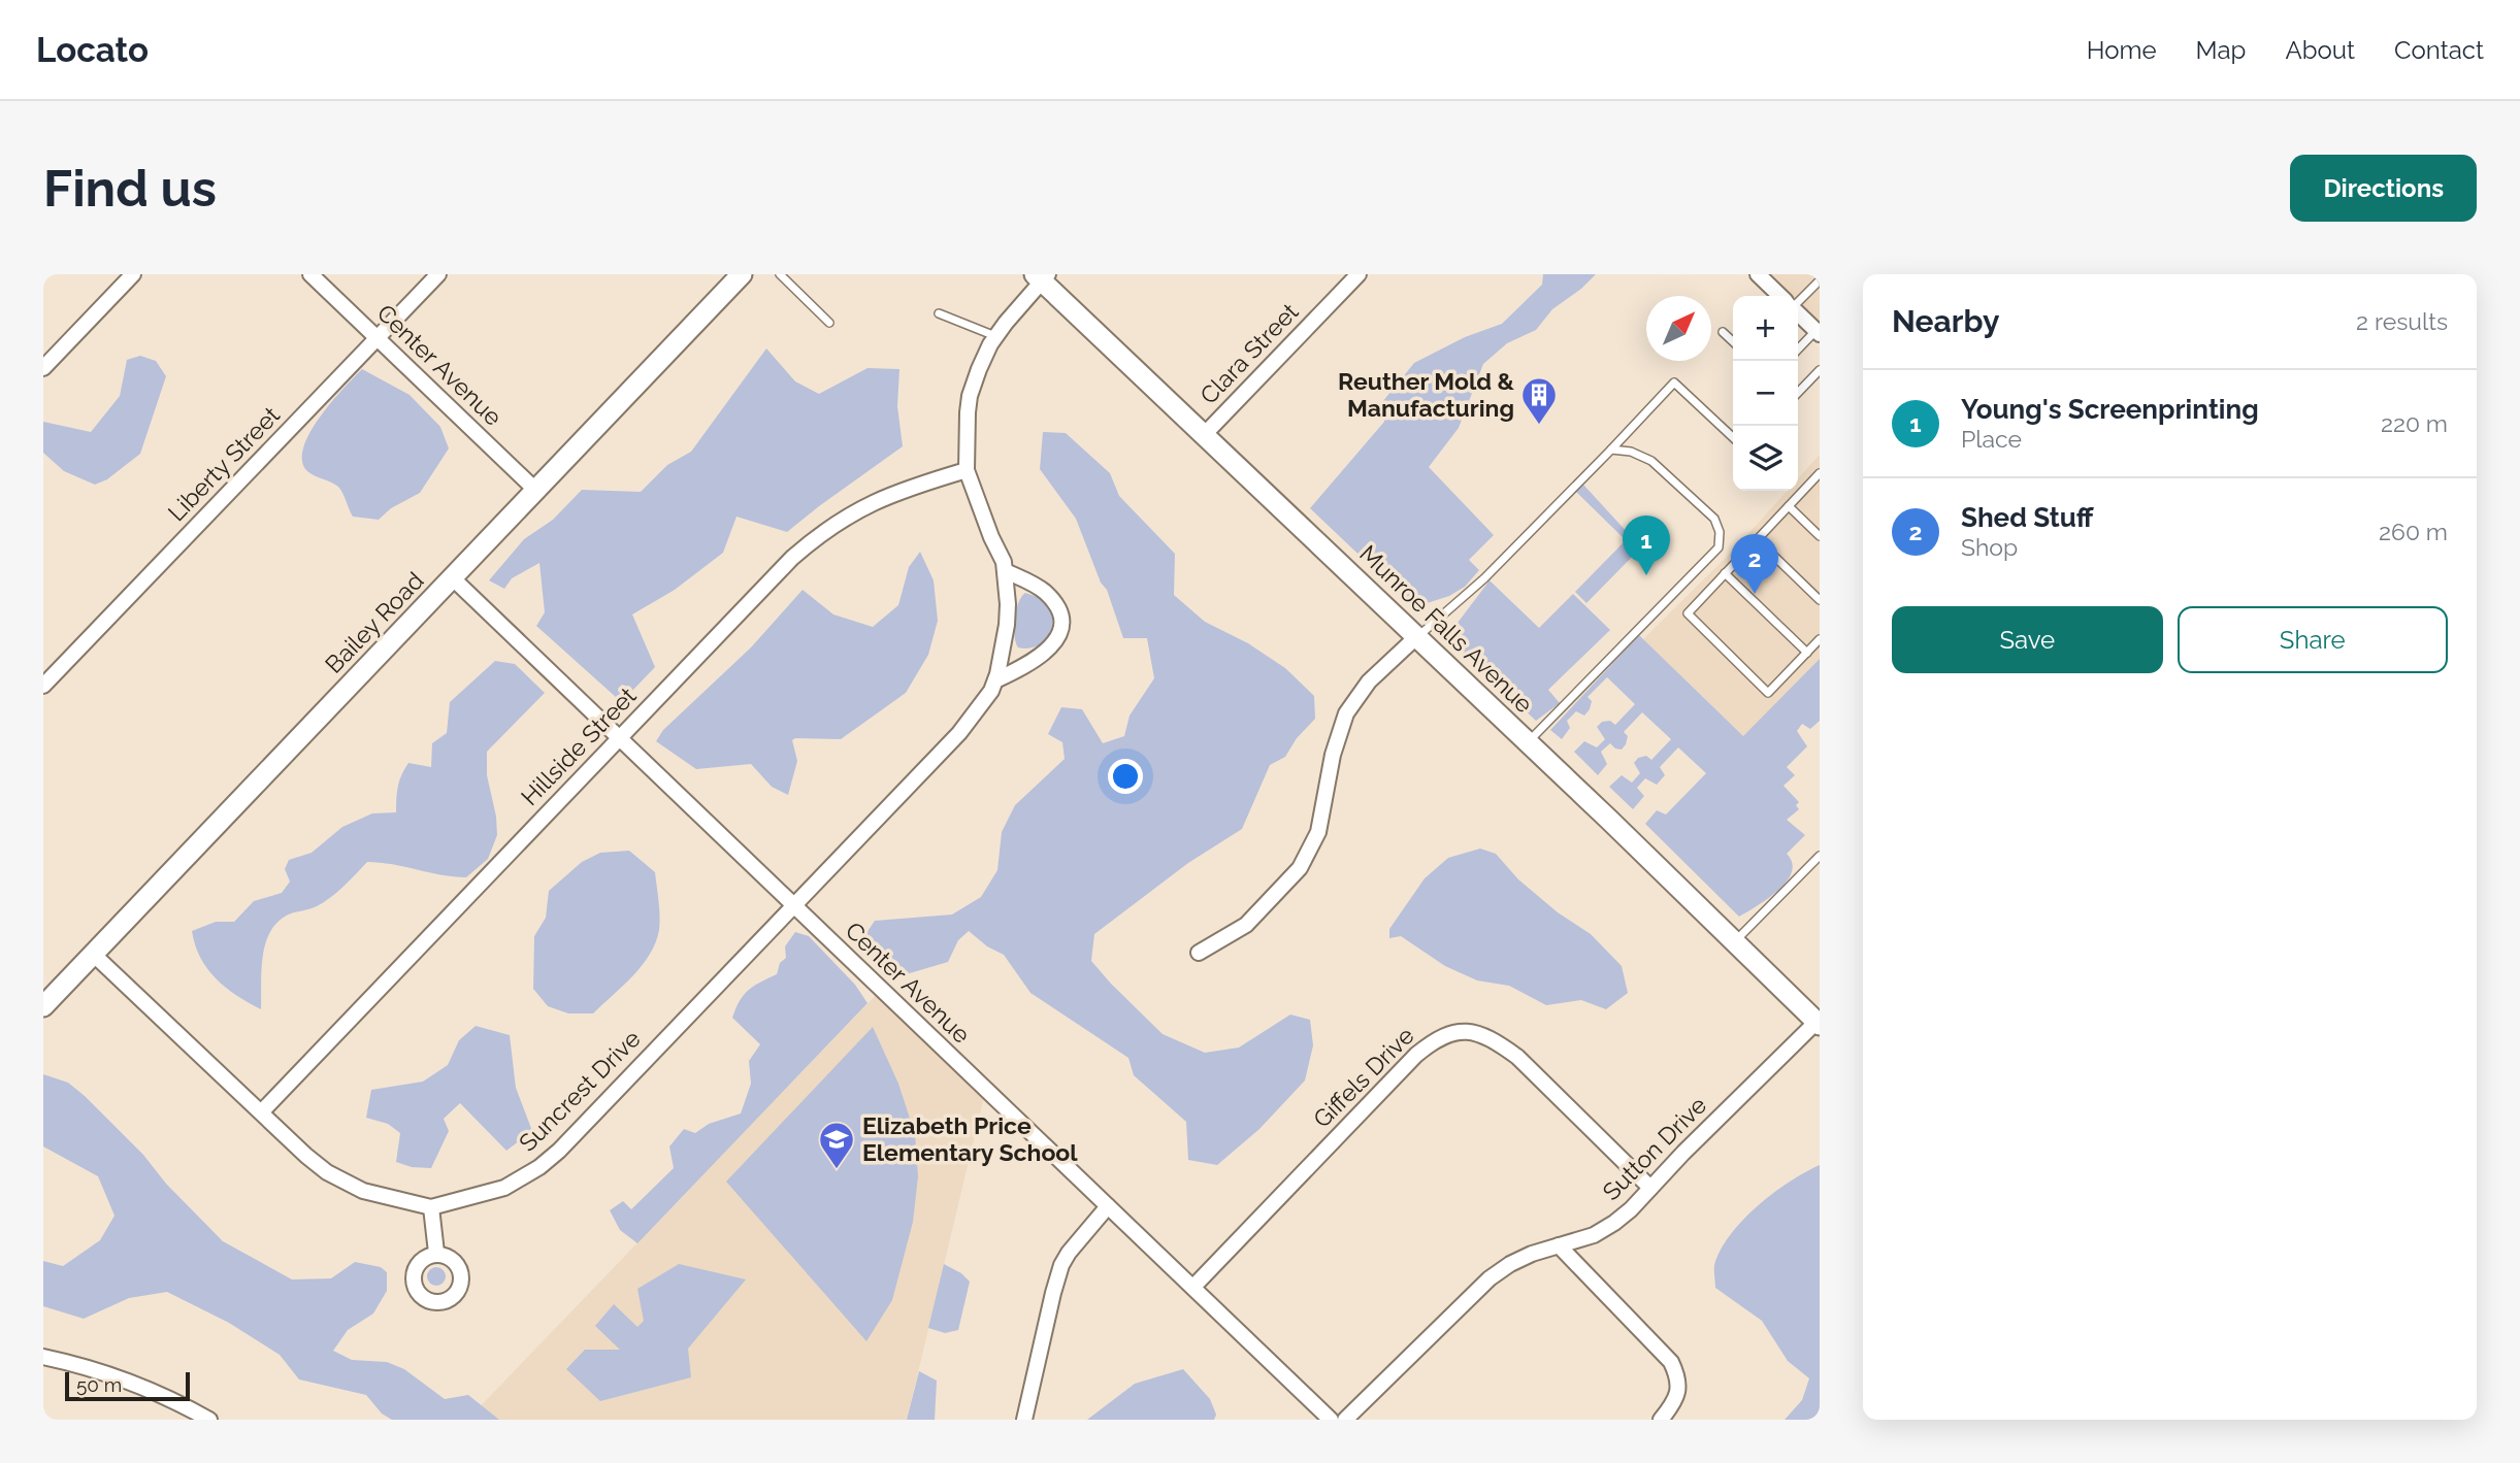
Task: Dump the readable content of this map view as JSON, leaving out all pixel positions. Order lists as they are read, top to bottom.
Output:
{
  "streets": {
    "street": [
      "Clara Street",
      "Center Avenue",
      "Liberty Street",
      "Bailey Road",
      "Munroe Falls Avenue",
      "Hillside Street",
      "Giffels Drive",
      "Suncrest Drive",
      "Sutton Drive"
    ]
  },
  "crossings": [
    ["Clara Street", "Munroe Falls Avenue"],
    ["Center Avenue", "Liberty Street"],
    ["Center Avenue", "Bailey Road"],
    ["Center Avenue", "Hillside Street"],
    ["Center Avenue", "Giffels Drive"],
    ["Center Avenue", "Suncrest Drive"],
    ["Bailey Road", "Suncrest Drive"],
    ["Munroe Falls Avenue", "Suncrest Drive"],
    ["Munroe Falls Avenue", "Sutton Drive"],
    ["Hillside Street", "Suncrest Drive"],
    ["Giffels Drive", "Sutton Drive"]
  ],
  "places": {
    "building": ["Reuther Mold & Manufacturing"],
    "school or university": ["Elizabeth Price Elementary School"]
  },
  "scale_bar": "50 m",
  "north": "top right",
  "page": {
    "header": "Locato",
    "nav": [
      "Home",
      "Map",
      "About",
      "Contact"
    ],
    "buttons": [
      "Directions",
      ["Save", "Share"]
    ],
    "title": "Find us",
    "heading": ["Nearby", "2 results"],
    "map_buttons": ["+", "−"],
    "list": [
      {
        "mark": "1",
        "name": "Young's Screenprinting",
        "note": "Place",
        "value": "220 m"
      },
      {
        "mark": "2",
        "name": "Shed Stuff",
        "note": "Shop",
        "value": "260 m"
      }
    ],
    "pins": ["1", "2"],
    "scale": "50 m"
  }
}
